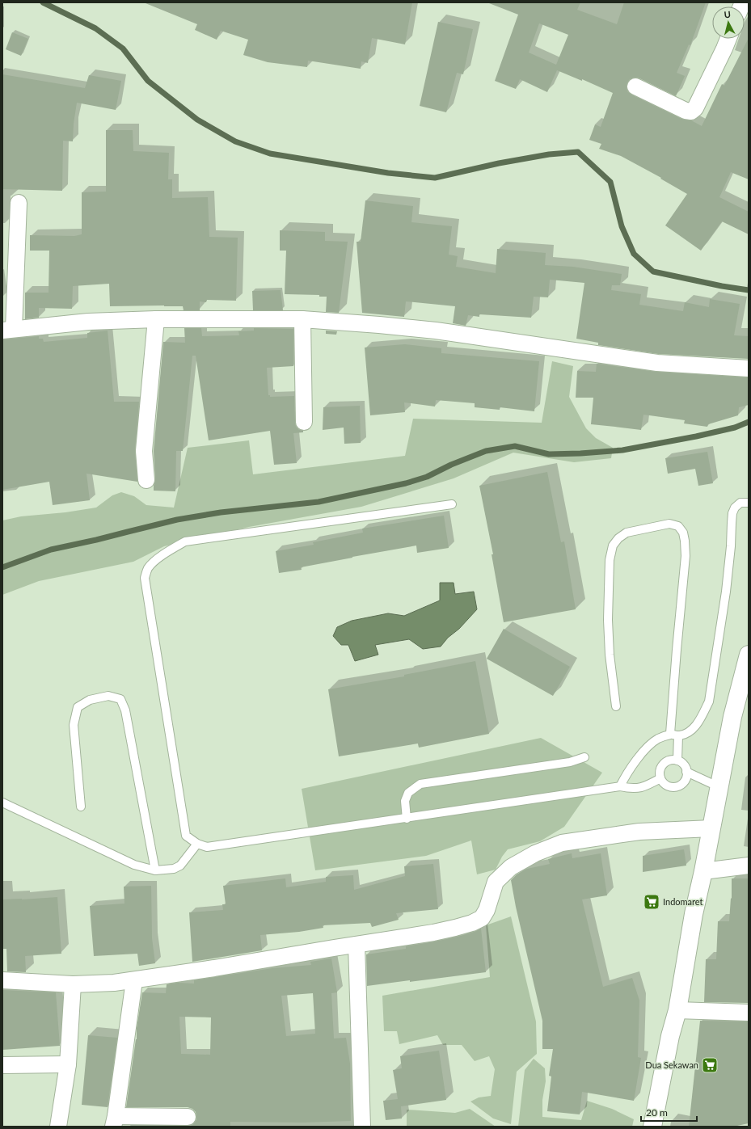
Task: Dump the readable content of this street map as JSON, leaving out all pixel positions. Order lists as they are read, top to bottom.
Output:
{
  "places": {
    "supermarket": ["Indomaret", "Dua Sekawan"]
  },
  "scale_bar": "20 m",
  "north": "top"
}
